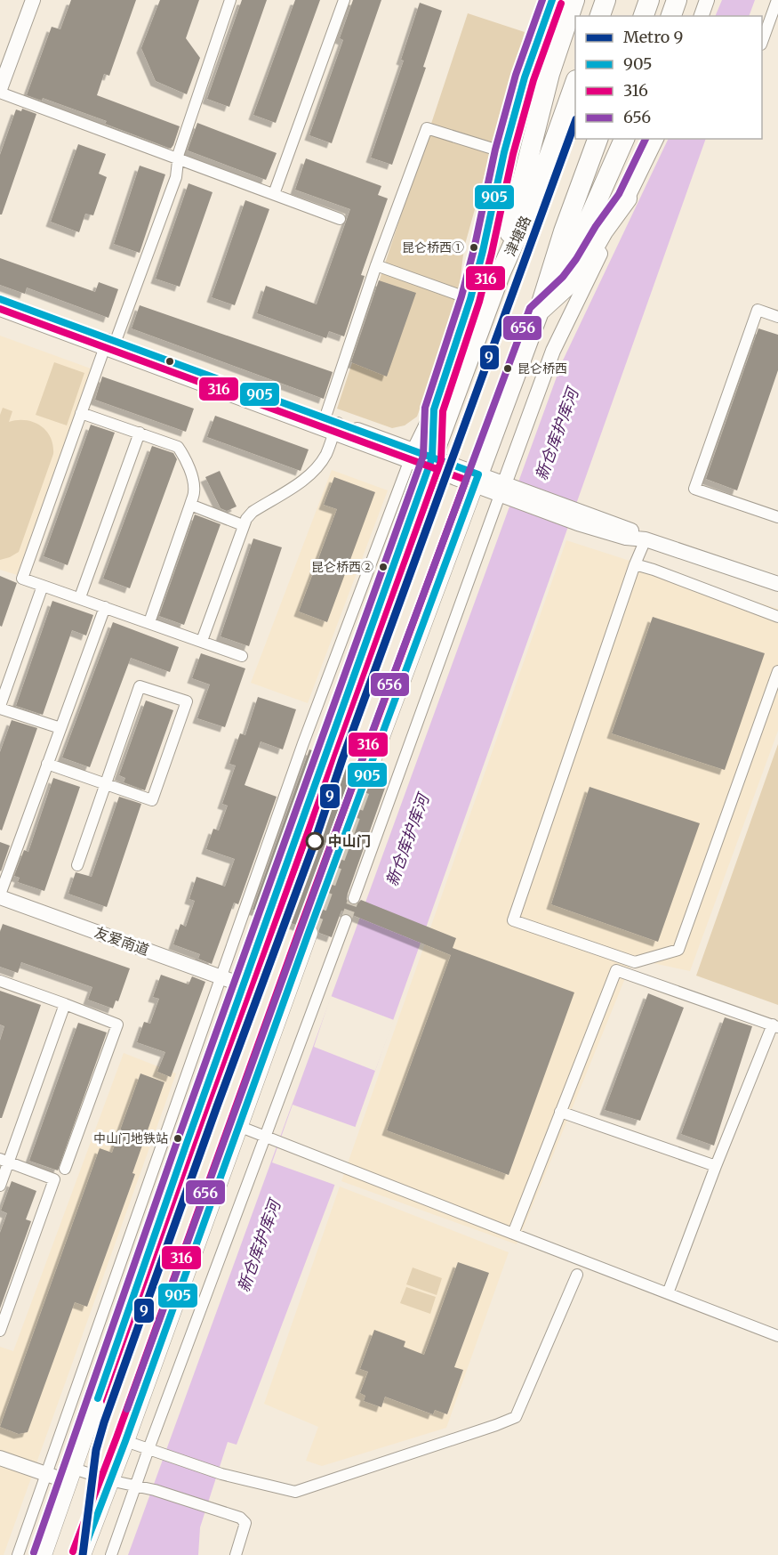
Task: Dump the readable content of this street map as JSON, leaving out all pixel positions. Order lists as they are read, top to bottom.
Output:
{
  "streets": {
    "highway": ["津塘路"],
    "street": ["友爱南道"]
  },
  "water": ["新仓库护库河"],
  "places": [
    "昆仑桥西①",
    "昆仑桥西",
    "昆仑桥西②",
    "中山门",
    "中山门地铁站"
  ],
  "lines": [
    "transit line 905",
    "transit line 656",
    "transit line 316",
    "metro line 9"
  ],
  "legend": [
    "Metro 9",
    "905",
    "316",
    "656"
  ]
}
